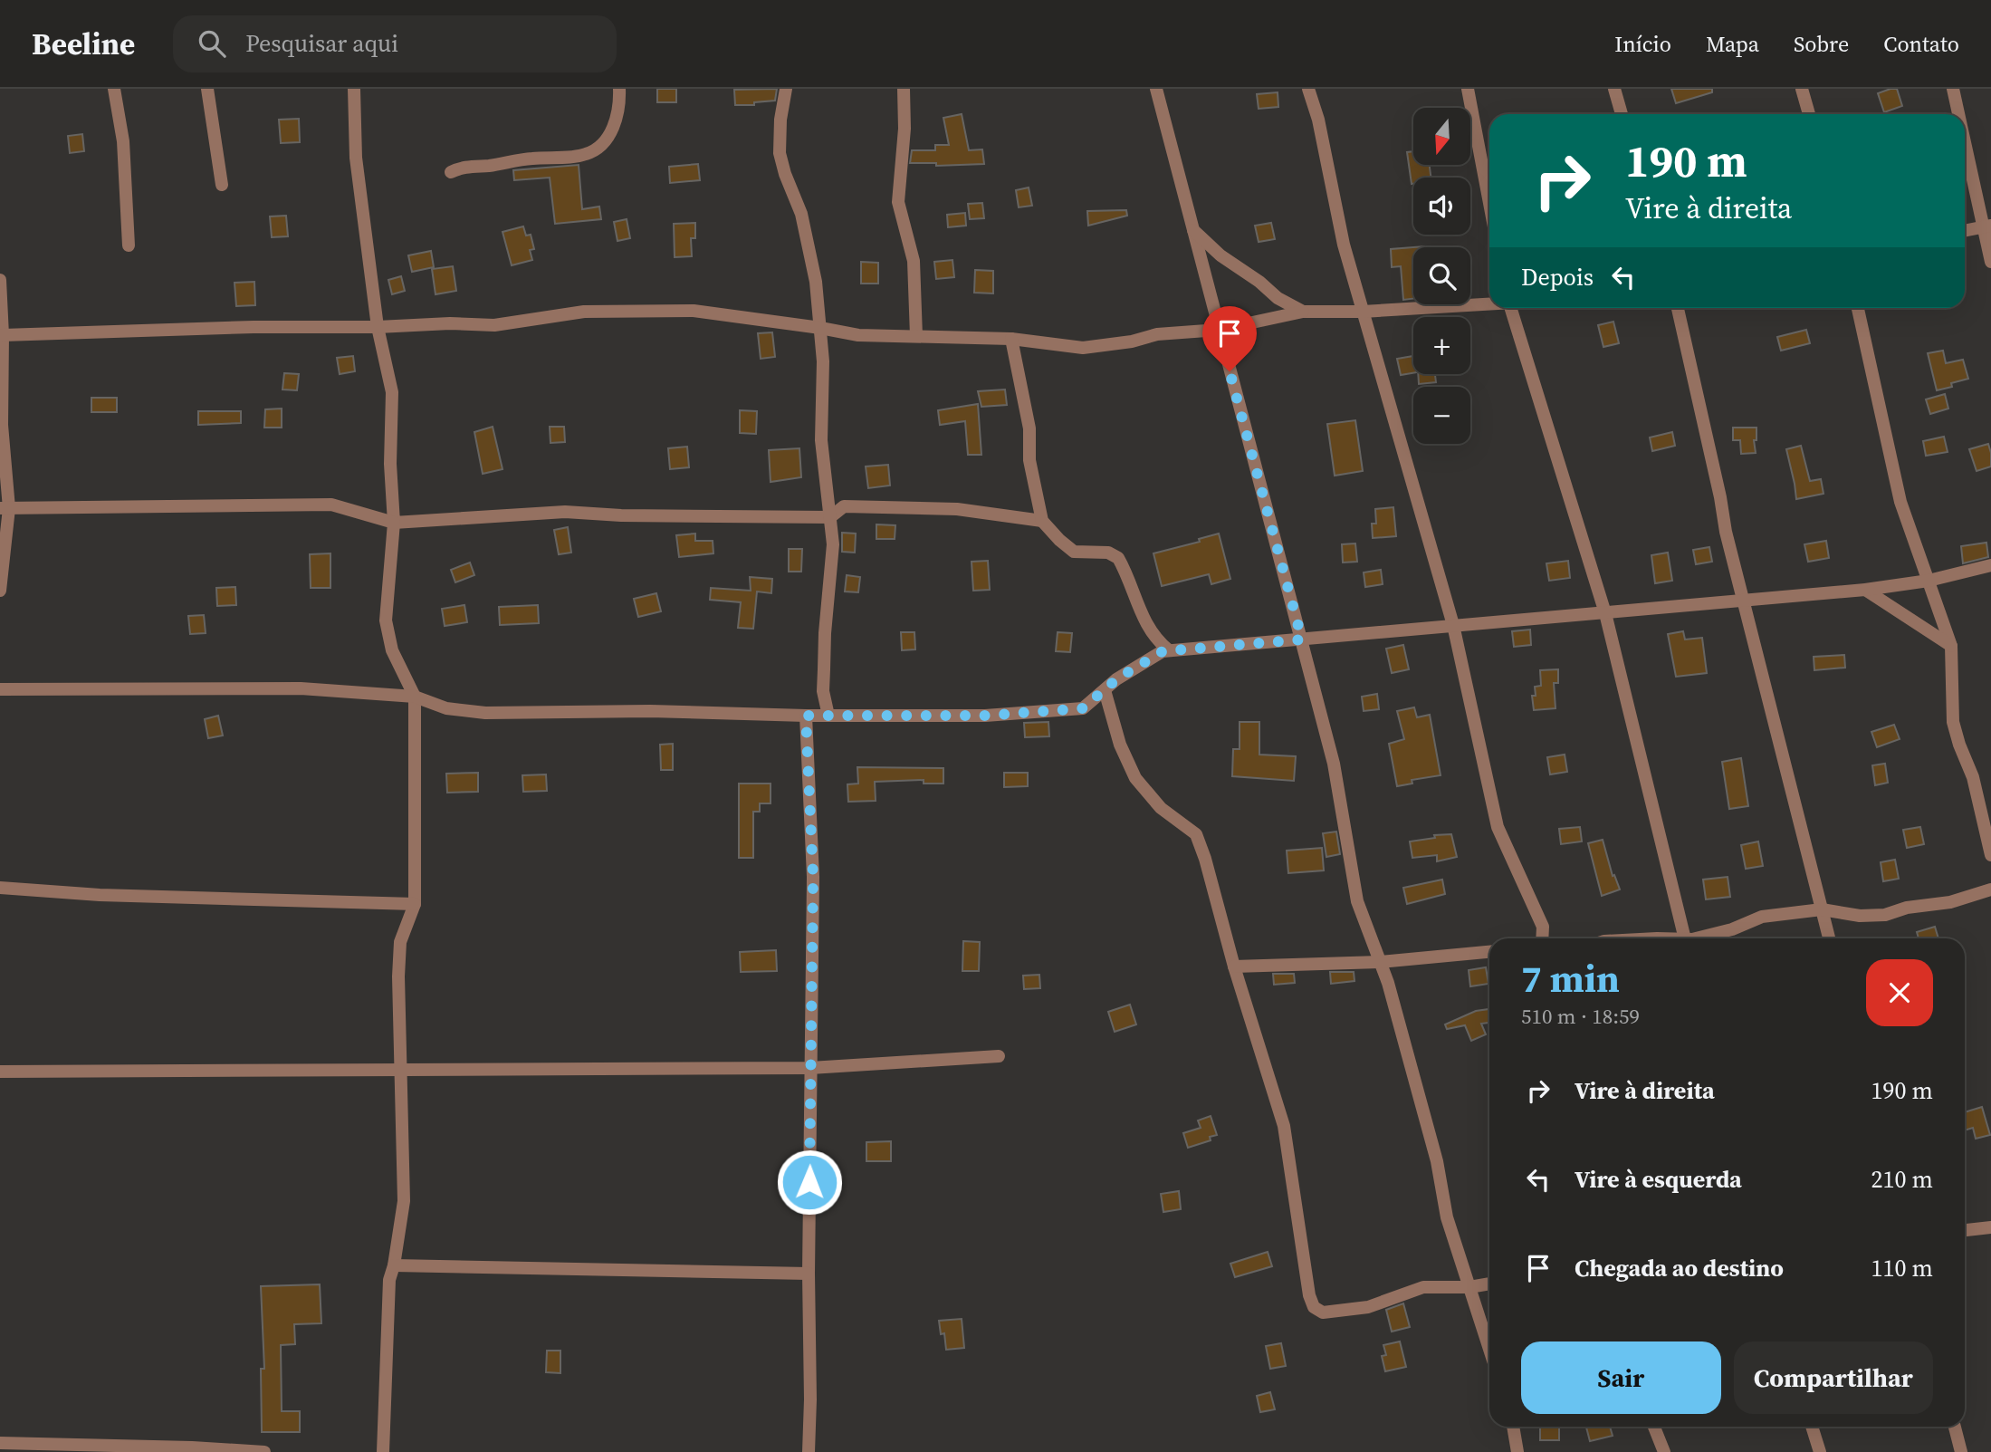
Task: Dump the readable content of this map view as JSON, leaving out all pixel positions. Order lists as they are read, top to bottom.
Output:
{
  "north": "bottom",
  "page": {
    "header": "Beeline",
    "search": "Pesquisar aqui",
    "nav": [
      "Início",
      "Mapa",
      "Sobre",
      "Contato"
    ],
    "map_buttons": ["+", "−"],
    "turn": ["190 m", "Vire à direita"],
    "then": "Depois",
    "heading": ["7 min", "510 m · 18:59"],
    "list": [
      {
        "name": "Vire à direita",
        "value": "190 m"
      },
      {
        "name": "Vire à esquerda",
        "value": "210 m"
      },
      {
        "name": "Chegada ao destino",
        "value": "110 m"
      }
    ],
    "buttons": ["Sair", "Compartilhar"]
  }
}
